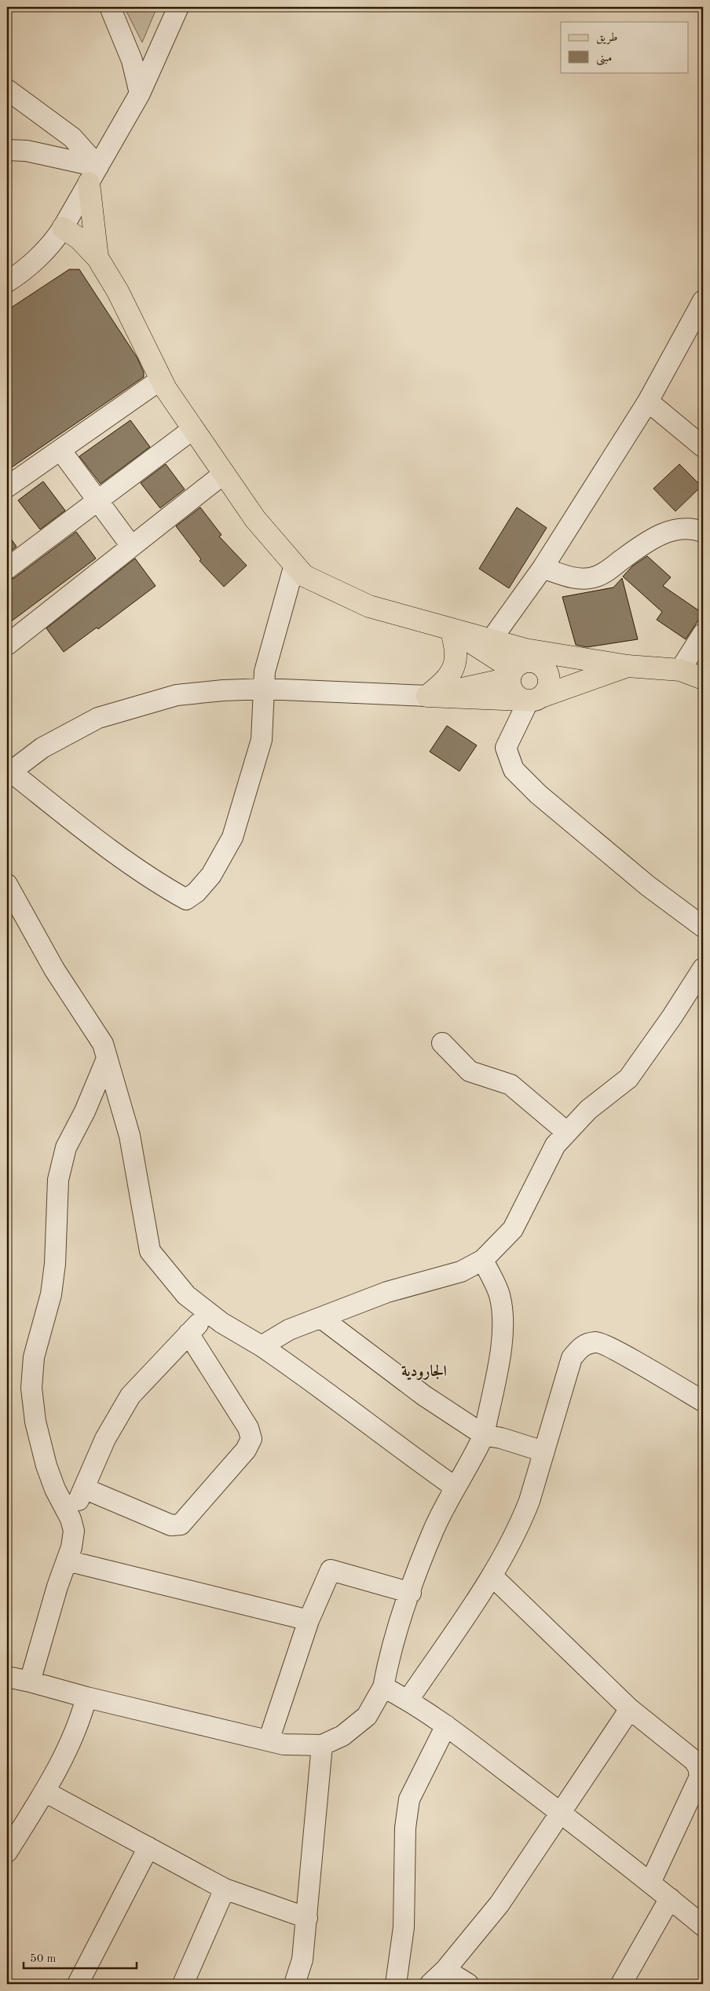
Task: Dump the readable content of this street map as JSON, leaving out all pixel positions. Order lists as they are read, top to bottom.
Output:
{
  "districts": ["الجارودية"],
  "legend": ["طريق", "مبنى"],
  "scale_bar": "50 m"
}
